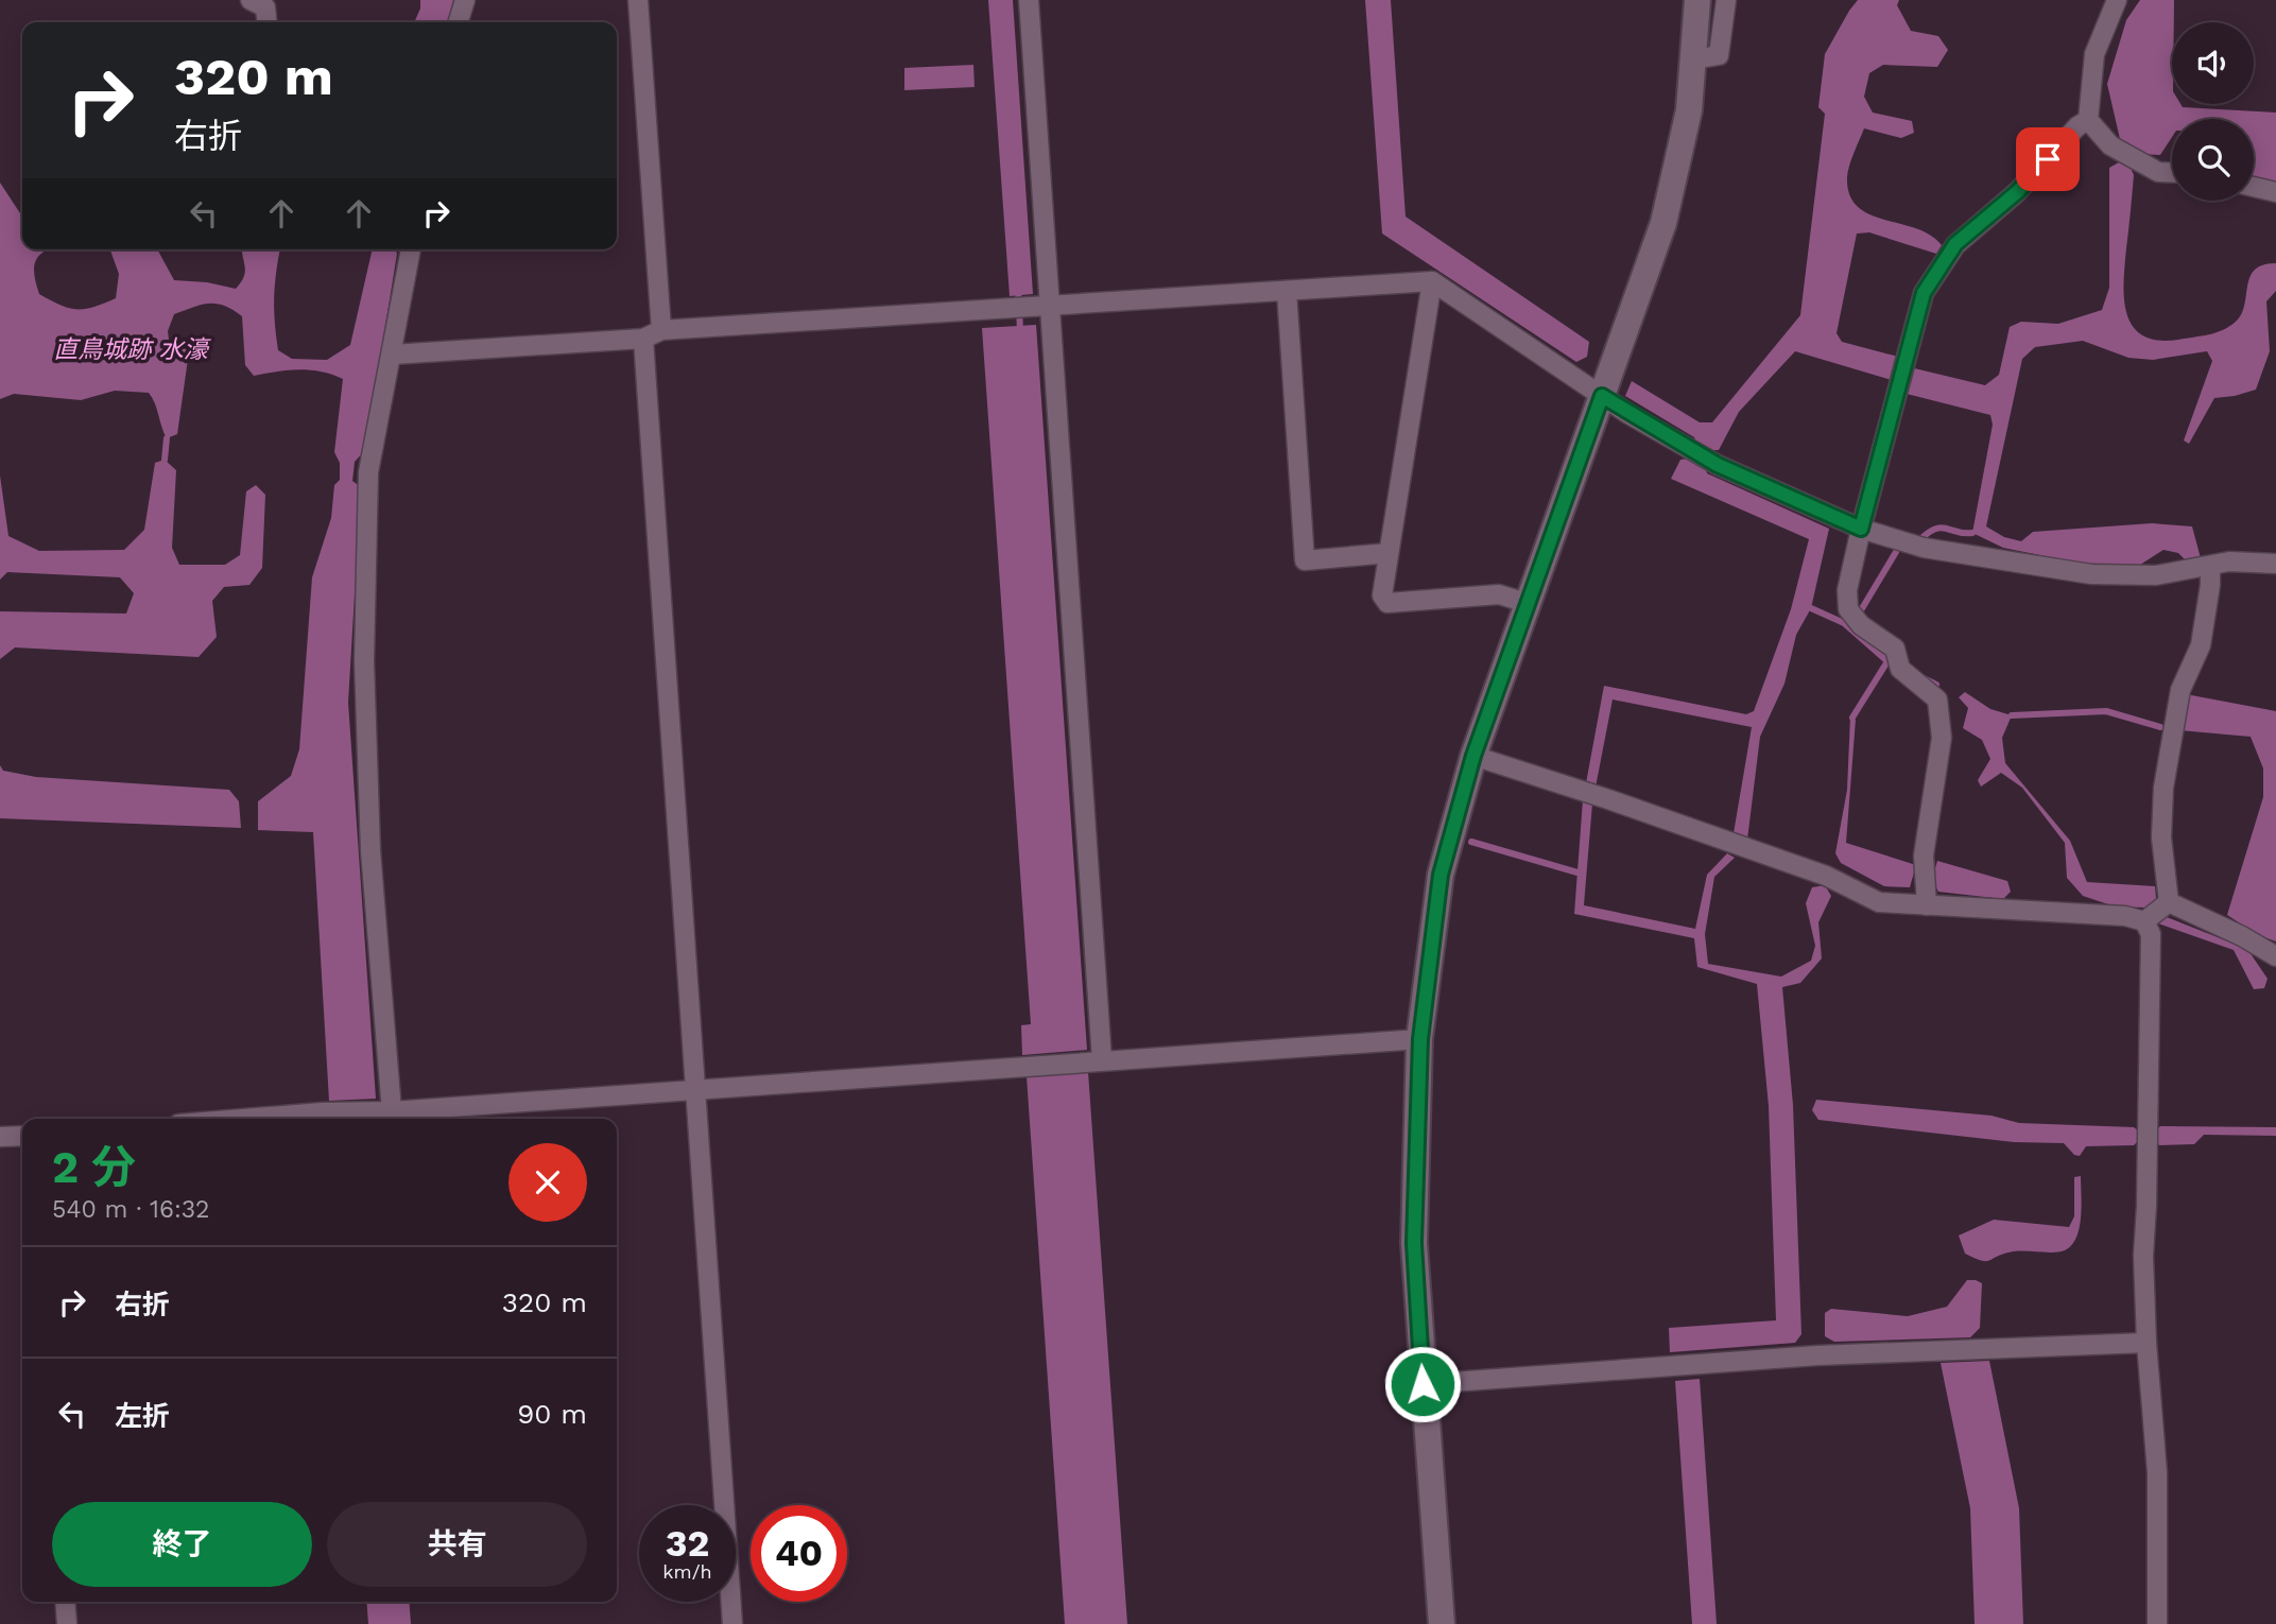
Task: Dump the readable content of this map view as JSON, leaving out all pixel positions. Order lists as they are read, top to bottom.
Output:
{
  "water": ["直鳥城跡 水濠"],
  "page": {
    "turn": ["320 m", "右折"],
    "heading": ["2 分", "540 m · 16:32"],
    "list": [
      {
        "name": "右折",
        "value": "320 m"
      },
      {
        "name": "左折",
        "value": "90 m"
      }
    ],
    "buttons": ["終了", "共有"],
    "speed": "32 km/h",
    "limit": "40"
  }
}
